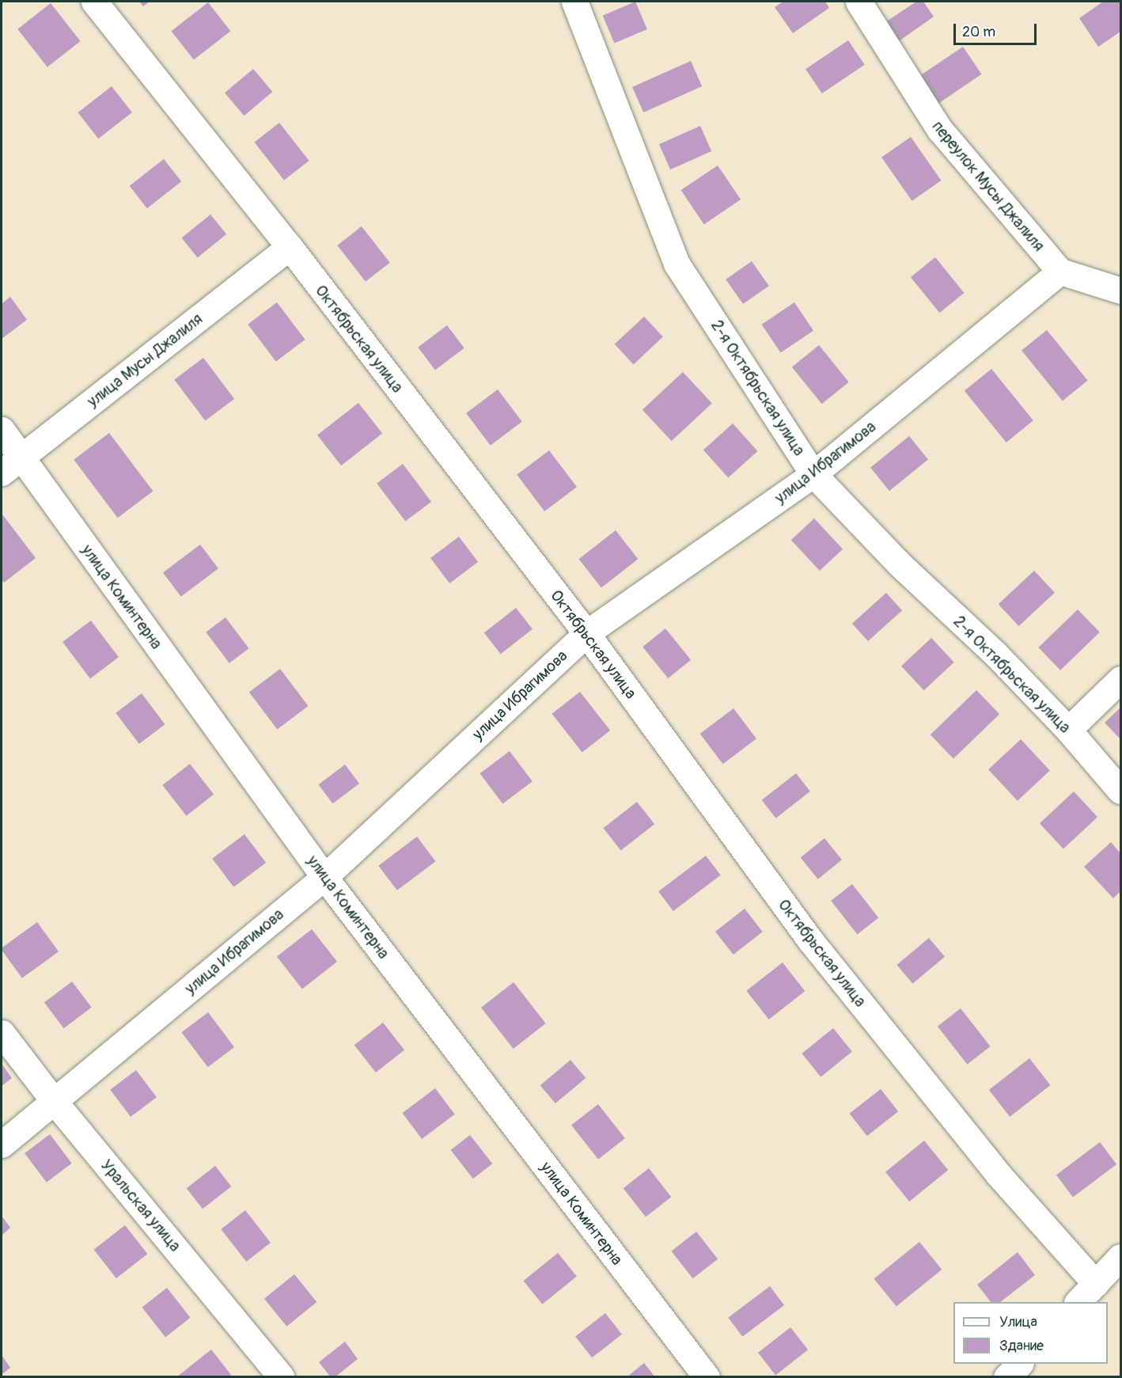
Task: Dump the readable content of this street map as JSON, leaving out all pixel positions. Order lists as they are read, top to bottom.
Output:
{
  "streets": {
    "street": [
      "переулок Мусы Джалиля",
      "Октябрьская улица",
      "улица Мусы Джалиля",
      "2-я Октябрьская улица",
      "улица Ибрагимова",
      "улица Коминтерна",
      "Уральская улица"
    ]
  },
  "crossings": [
    ["переулок Мусы Джалиля", "улица Ибрагимова"],
    ["Октябрьская улица", "улица Мусы Джалиля"],
    ["Октябрьская улица", "улица Ибрагимова"],
    ["улица Мусы Джалиля", "улица Коминтерна"],
    ["2-я Октябрьская улица", "улица Ибрагимова"],
    ["улица Ибрагимова", "улица Коминтерна"],
    ["улица Ибрагимова", "Уральская улица"]
  ],
  "legend": ["Улица", "Здание"],
  "scale_bar": "20 m"
}
